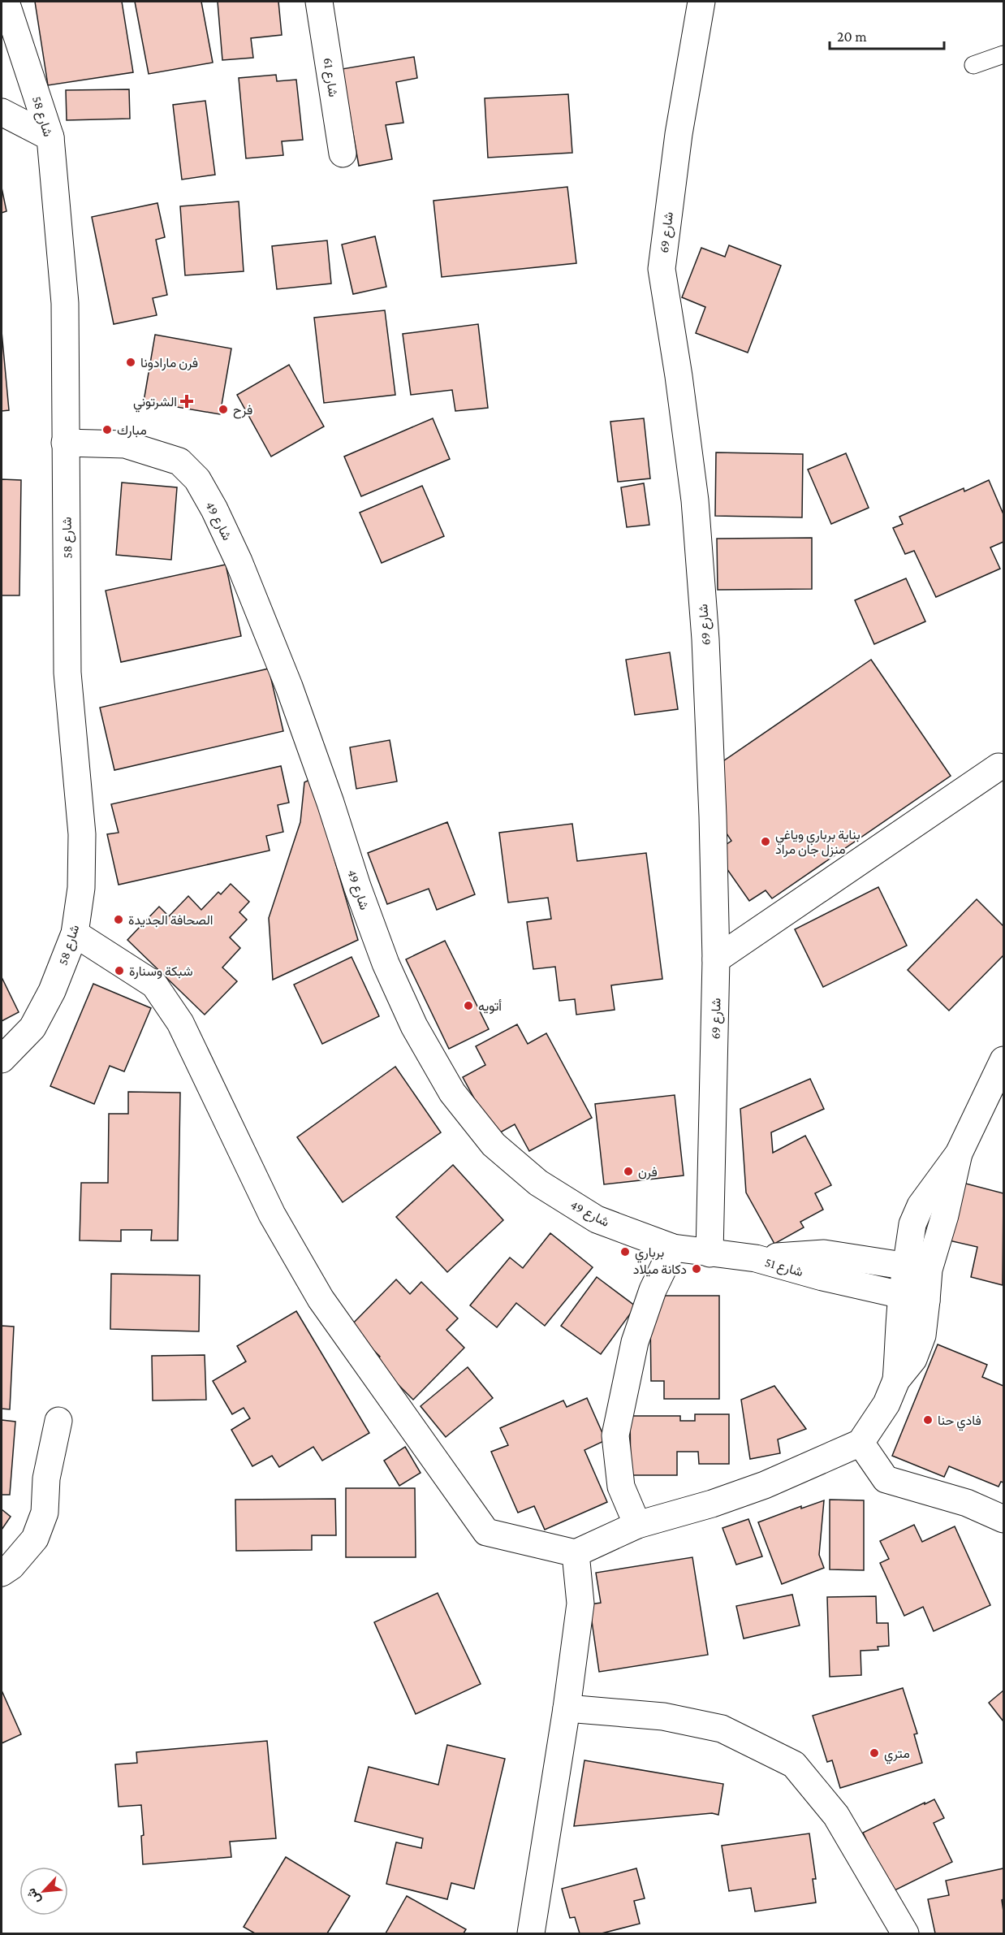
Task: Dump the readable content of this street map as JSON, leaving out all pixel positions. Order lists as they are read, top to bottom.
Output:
{
  "streets": {
    "street": [
      "شارع 61",
      "شارع 58",
      "شارع 69",
      "شارع 49",
      "شارع 51"
    ]
  },
  "crossings": [
    ["شارع 58", "شارع 49"],
    ["شارع 69", "شارع 49"],
    ["شارع 49", "شارع 51"]
  ],
  "places": {
    "other": [
      "فرن مارادونا",
      "فرح",
      "مبارك",
      "بناية برباري وياغي منزل جان مراد",
      "الصحافة الجديدة",
      "شبكة وسنارة",
      "أتويه",
      "فرن",
      "برباري",
      "دكانة ميلاد",
      "فادي حنا",
      "متري"
    ],
    "health": ["الشرتوني"]
  },
  "scale_bar": "20 m",
  "north": "bottom left"
}
